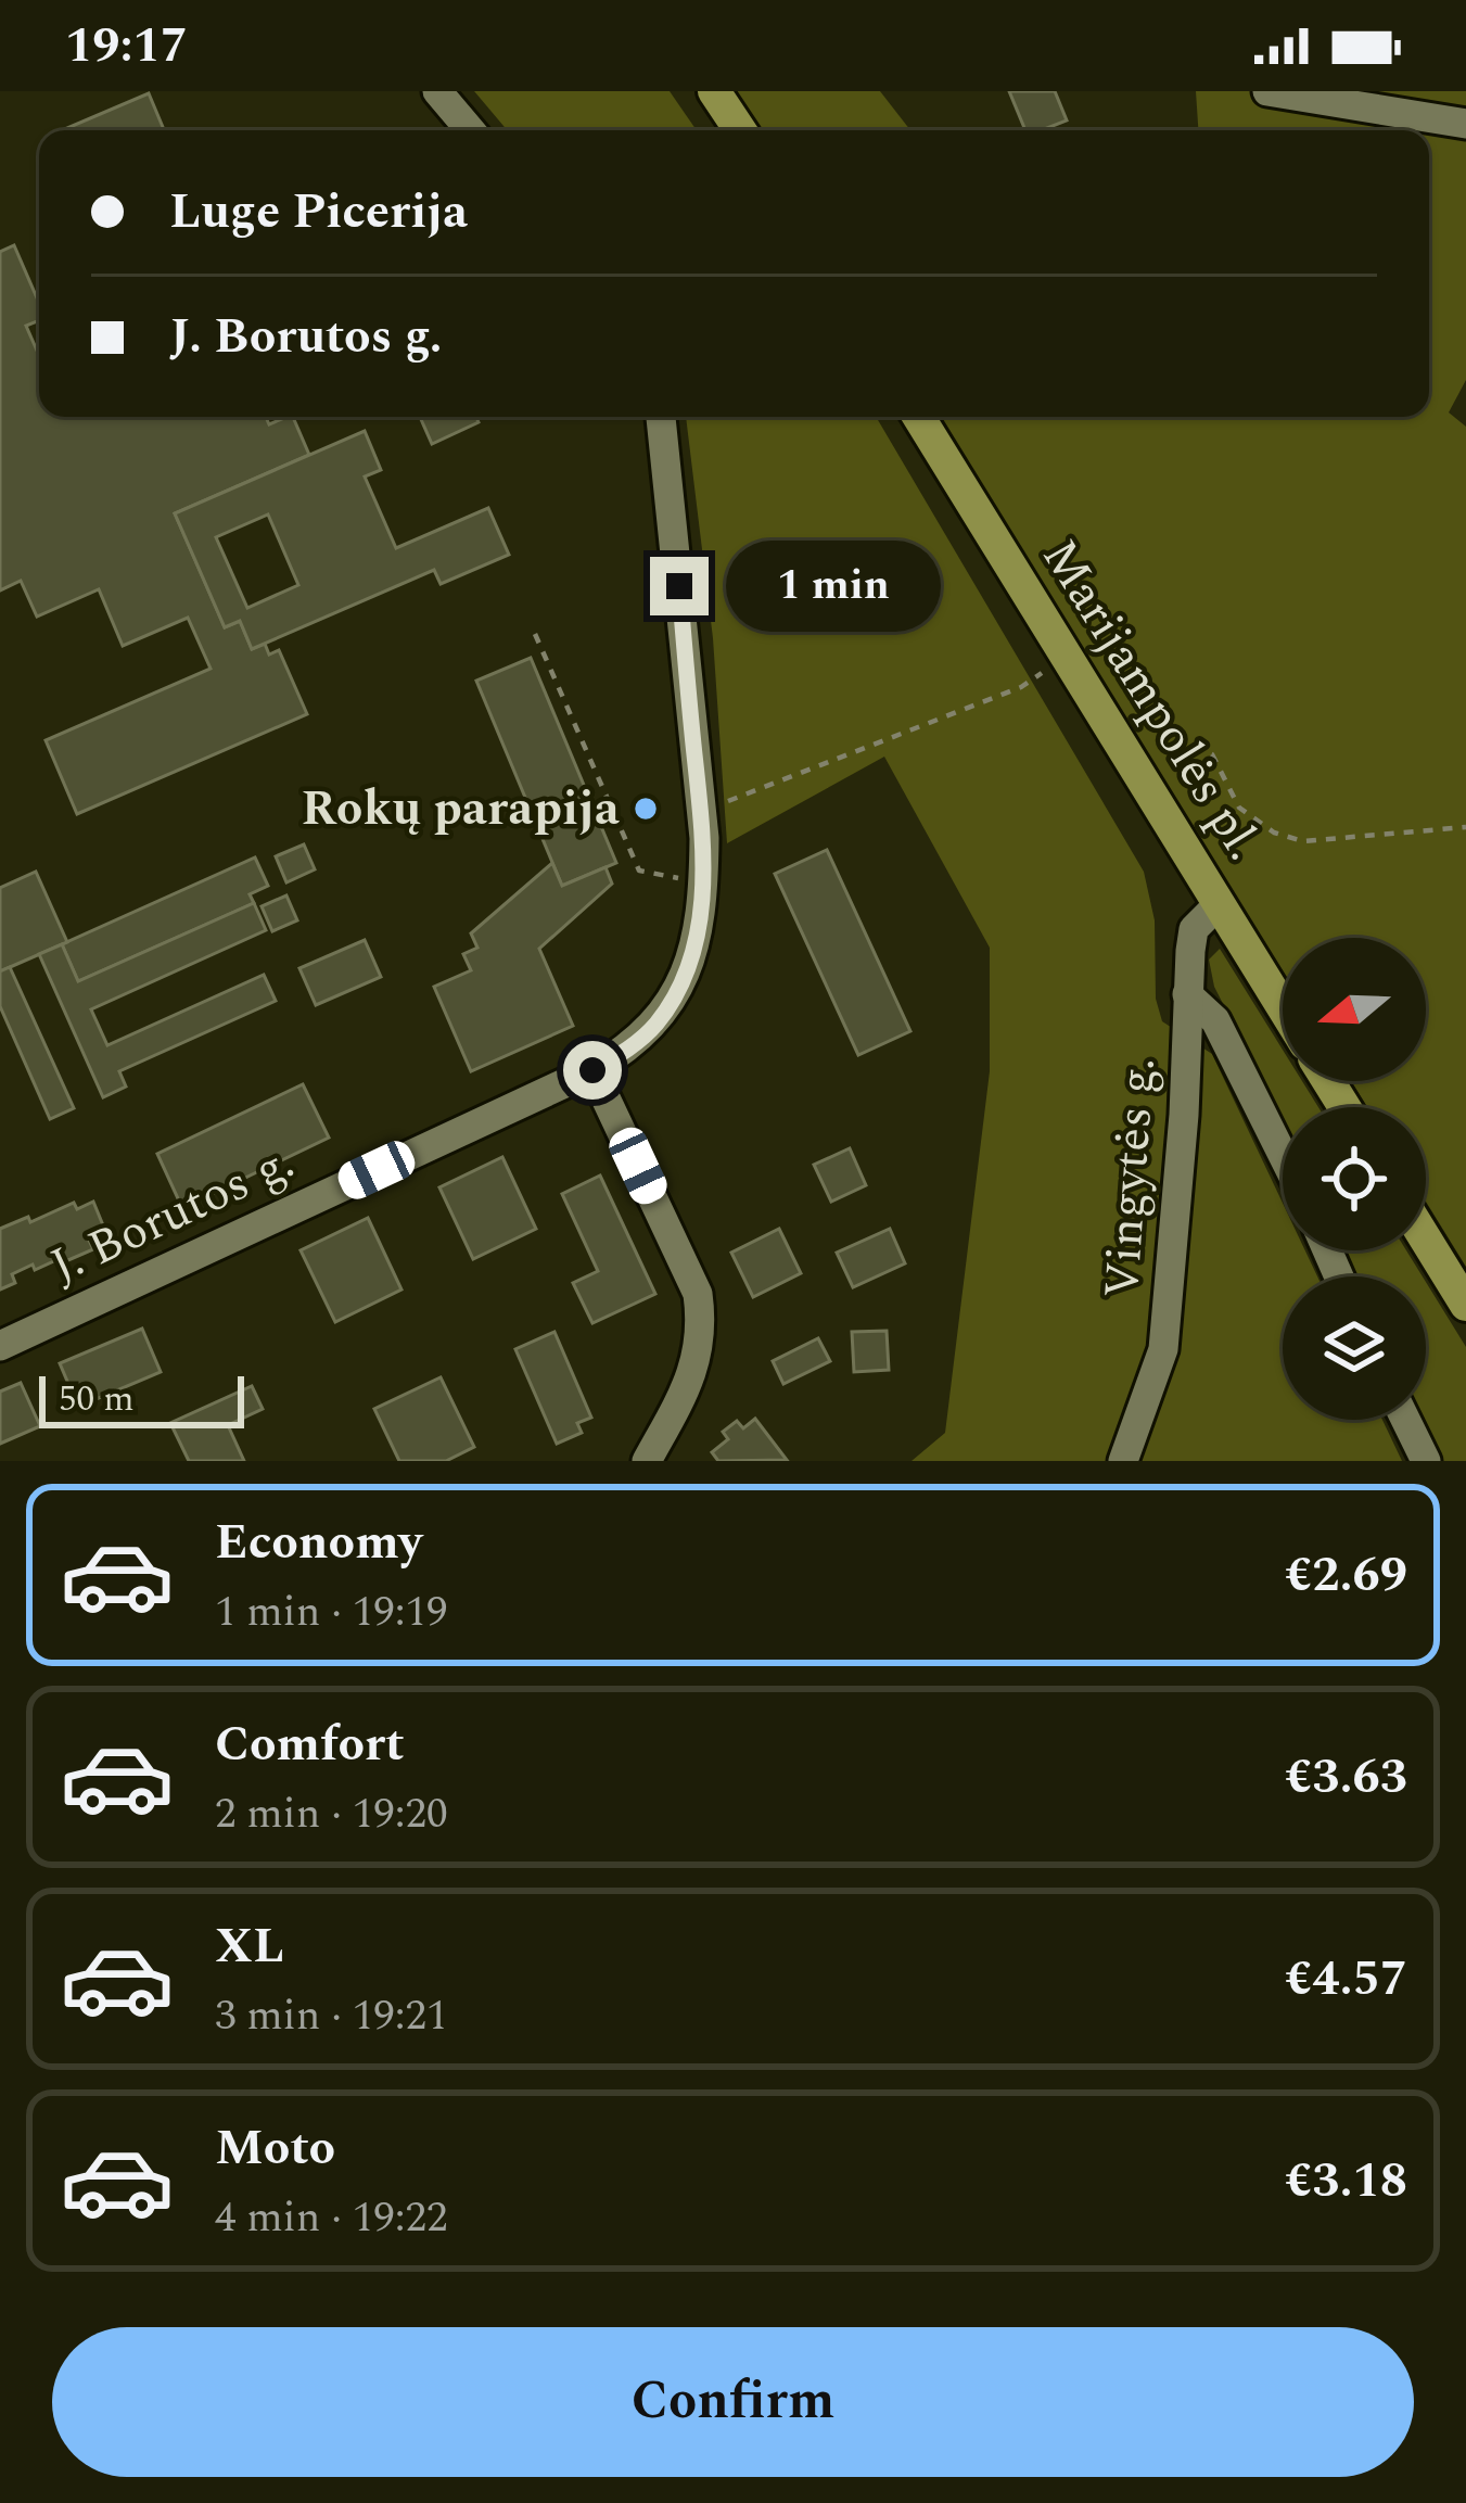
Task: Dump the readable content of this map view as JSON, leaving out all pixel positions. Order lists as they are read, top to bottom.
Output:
{
  "streets": {
    "main road": ["Marijampolės pl."],
    "street": ["Vingytės g.", "J. Borutos g."]
  },
  "crossings": [
    ["Marijampolės pl.", "Vingytės g."]
  ],
  "places": ["Rokų parapija"],
  "scale_bar": "50 m",
  "north": "left",
  "page": {
    "status": "19:17",
    "banner": ["Luge Picerija", "J. Borutos g."],
    "bubble": "1 min",
    "scale": "50 m",
    "list": [
      {
        "name": "Economy",
        "note": "1 min · 19:19",
        "value": "€2.69"
      },
      {
        "name": "Comfort",
        "note": "2 min · 19:20",
        "value": "€3.63"
      },
      {
        "name": "XL",
        "note": "3 min · 19:21",
        "value": "€4.57"
      },
      {
        "name": "Moto",
        "note": "4 min · 19:22",
        "value": "€3.18"
      }
    ],
    "buttons": "Confirm"
  }
}
